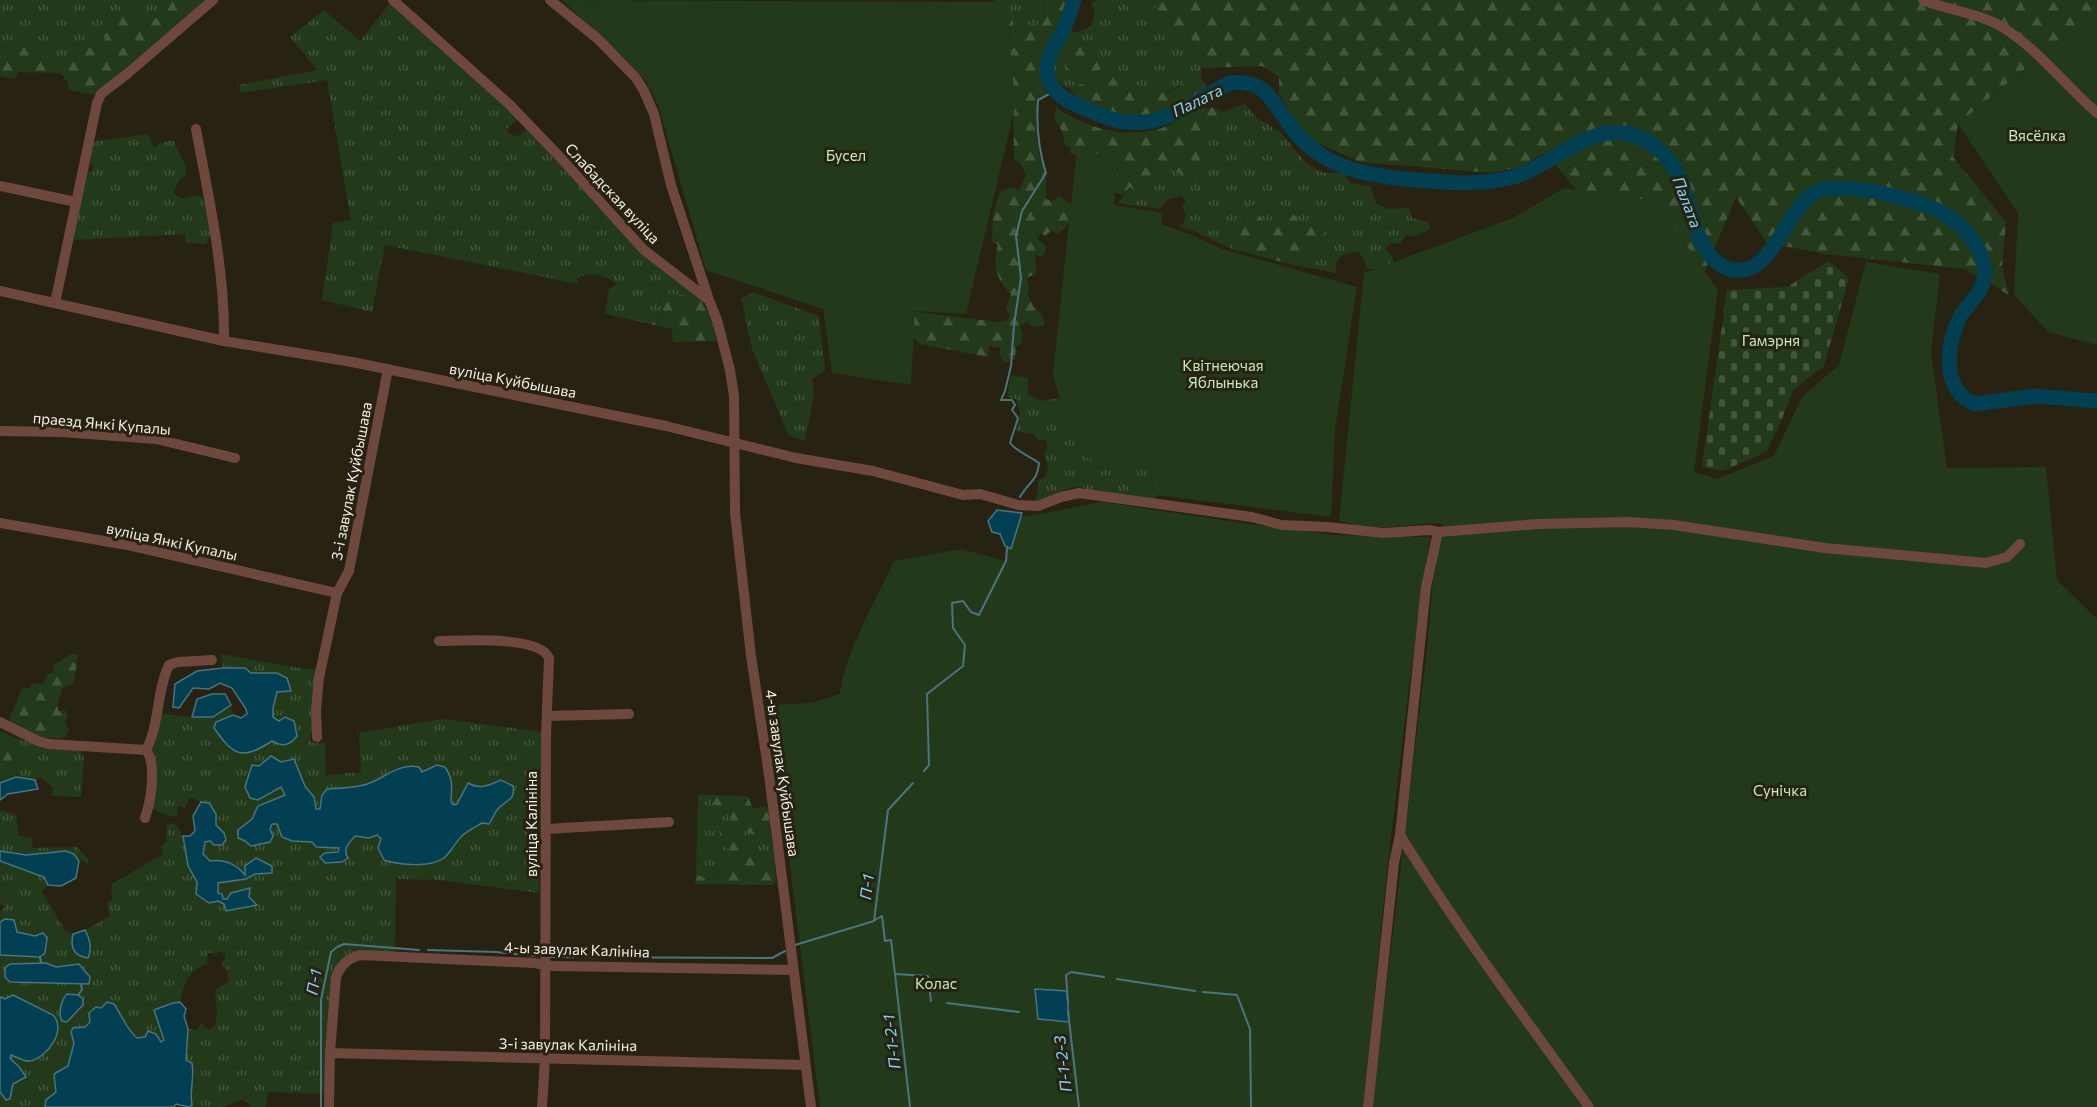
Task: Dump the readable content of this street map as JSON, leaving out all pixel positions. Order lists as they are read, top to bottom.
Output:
{
  "streets": {
    "street": [
      "Слабадская вуліца",
      "вуліца Куйбышава",
      "праезд Янкі Купалы",
      "3-і завулак Куйбышава",
      "вуліца Янкі Купалы",
      "4-ы завулак Куйбышава",
      "вуліца Калініна",
      "4-ы завулак Калініна",
      "3-і завулак Калініна"
    ]
  },
  "crossings": [
    ["вуліца Куйбышава", "3-і завулак Куйбышава"],
    ["вуліца Куйбышава", "4-ы завулак Куйбышава"],
    ["3-і завулак Куйбышава", "вуліца Янкі Купалы"],
    ["4-ы завулак Куйбышава", "4-ы завулак Калініна"],
    ["4-ы завулак Куйбышава", "3-і завулак Калініна"],
    ["вуліца Калініна", "4-ы завулак Калініна"],
    ["вуліца Калініна", "3-і завулак Калініна"],
    ["4-ы завулак Калініна", "3-і завулак Калініна"]
  ],
  "water": [
    "Палата",
    "П-1",
    "П-1-2-1",
    "П-1-2-3"
  ],
  "parks": [
    "Вясёлка",
    "Бусел",
    "Гамэрня",
    "Квітнеючая Яблынька",
    "Сунічка",
    "Колас"
  ]
}
